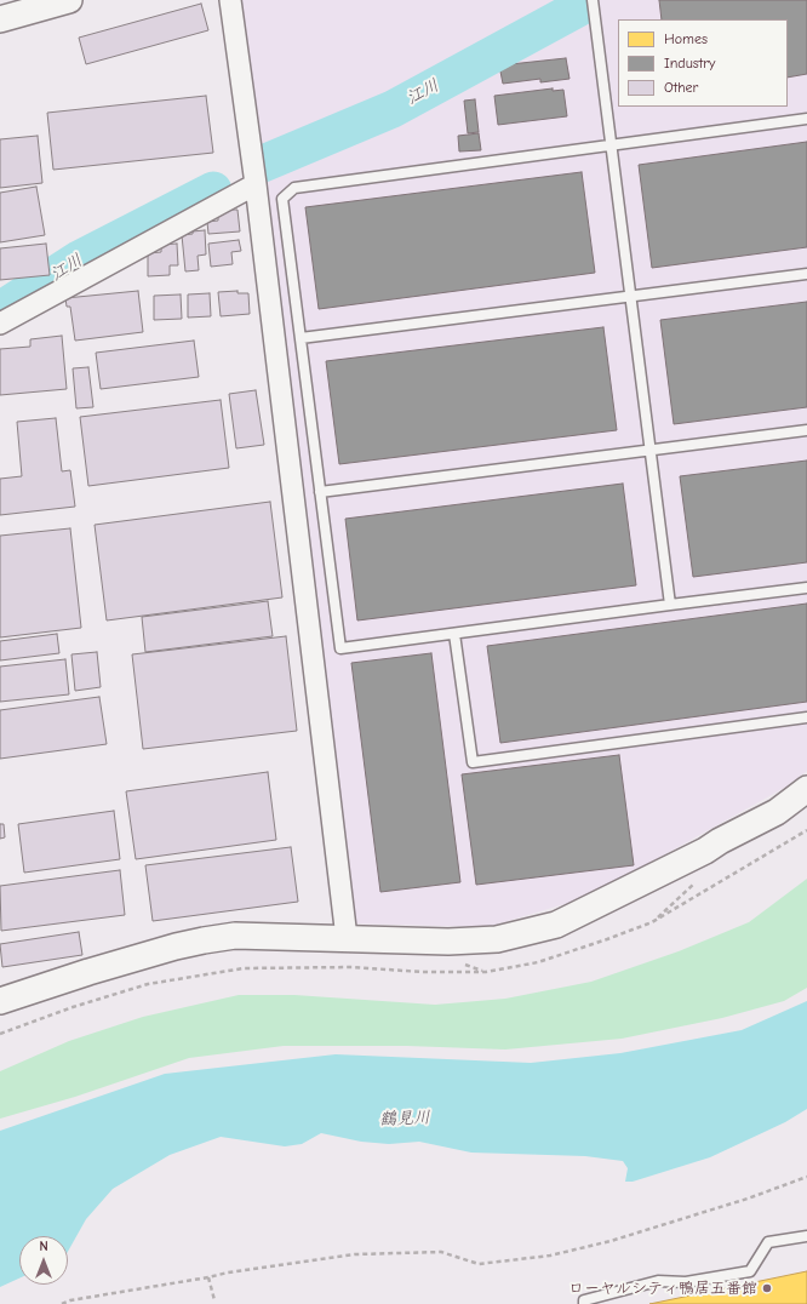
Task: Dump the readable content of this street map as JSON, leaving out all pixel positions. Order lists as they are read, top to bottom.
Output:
{
  "water": ["江川", "鶴見川"],
  "places": ["ローヤルシティ鴨居五番館"],
  "legend": ["Homes", "Industry", "Other"],
  "north": "top"
}
